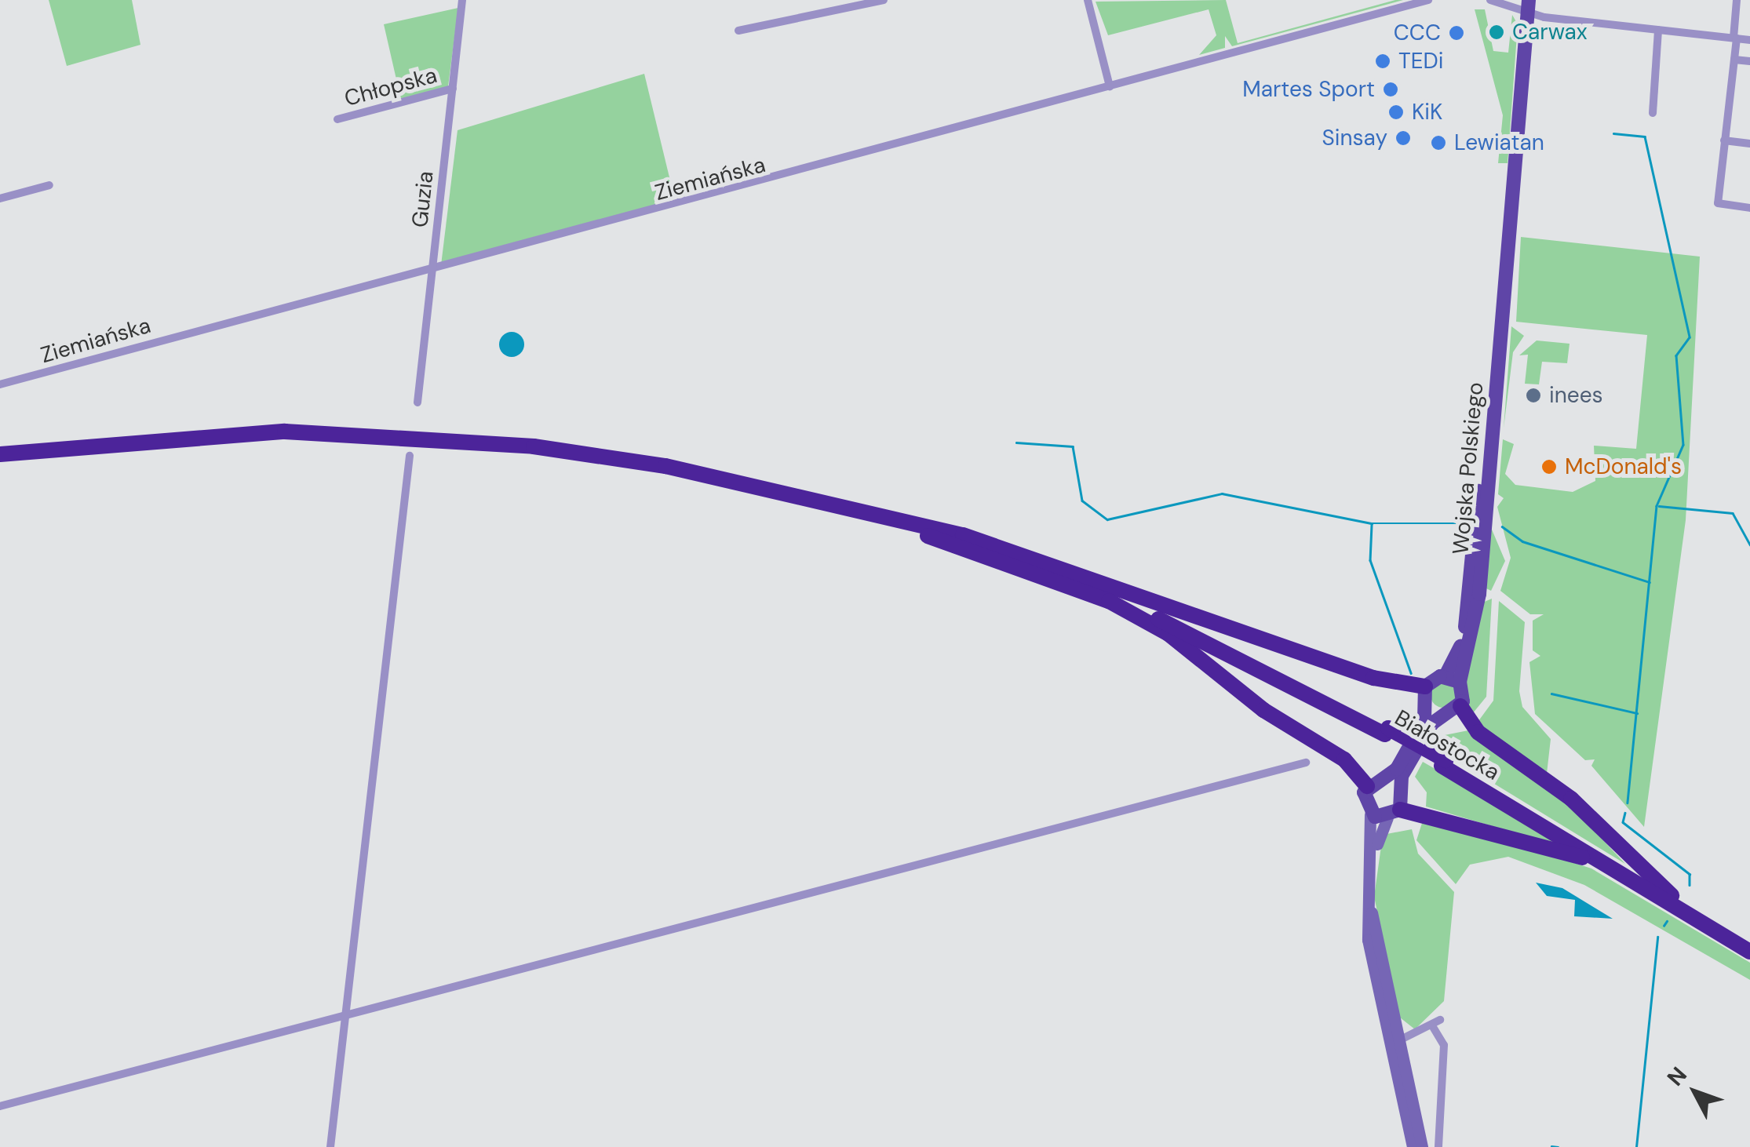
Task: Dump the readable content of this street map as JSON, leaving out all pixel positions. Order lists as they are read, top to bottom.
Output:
{
  "streets": {
    "highway": ["Białostocka"],
    "main road": ["Wojska Polskiego"],
    "street": ["Chłopska", "Ziemiańska", "Guzia"]
  },
  "crossings": [
    ["Chłopska", "Guzia"],
    ["Ziemiańska", "Guzia"]
  ],
  "places": [
    "Carwax",
    "CCC",
    "TEDi",
    "Martes Sport",
    "KiK",
    "Sinsay",
    "Lewiatan",
    "inees",
    "McDonald's"
  ],
  "north": "top left"
}
